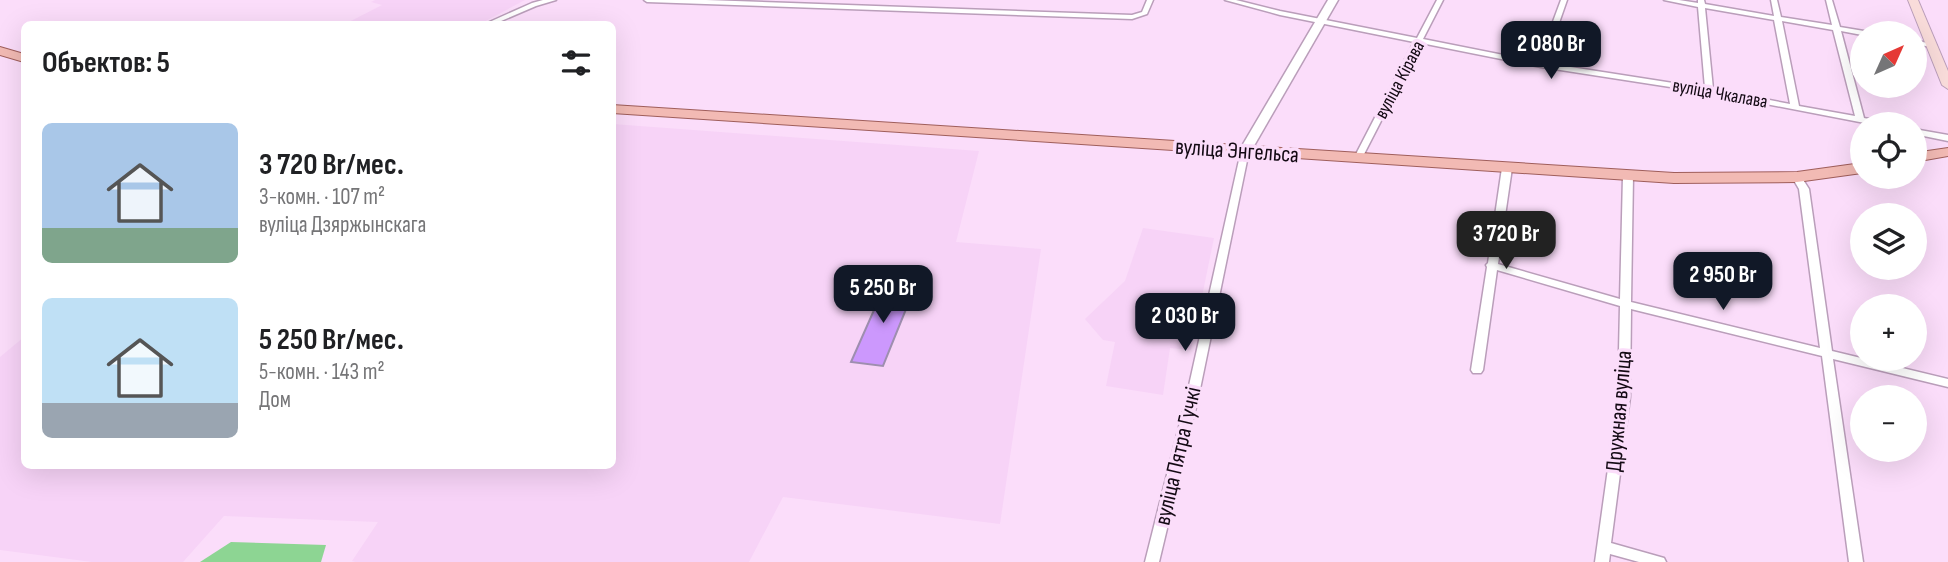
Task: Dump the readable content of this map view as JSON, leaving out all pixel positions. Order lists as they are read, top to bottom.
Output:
{
  "streets": {
    "main road": ["вуліца Энгельса"],
    "street": [
      "вуліца Кірава",
      "вуліца Чкалава",
      "Дружная вуліца",
      "вуліца Пятра Гучкі"
    ]
  },
  "crossings": [
    ["вуліца Кірава", "вуліца Чкалава"],
    ["вуліца Кірава", "вуліца Энгельса"],
    ["вуліца Чкалава", "вуліца Пятра Гучкі"],
    ["вуліца Энгельса", "Дружная вуліца"],
    ["вуліца Энгельса", "вуліца Пятра Гучкі"]
  ],
  "north": "top right",
  "page": {
    "map_buttons": ["+", "−"],
    "price": [
      "2 080 Br",
      "3 720 Br",
      "2 950 Br",
      "5 250 Br",
      "2 030 Br"
    ],
    "heading": "Объектов: 5",
    "list": [
      {
        "name": "3 720 Br/мес.",
        "note": "3-комн. · 107 m² · вуліца Дзяржынскага"
      },
      {
        "name": "5 250 Br/мес.",
        "note": "5-комн. · 143 m² · Дом"
      }
    ]
  }
}
